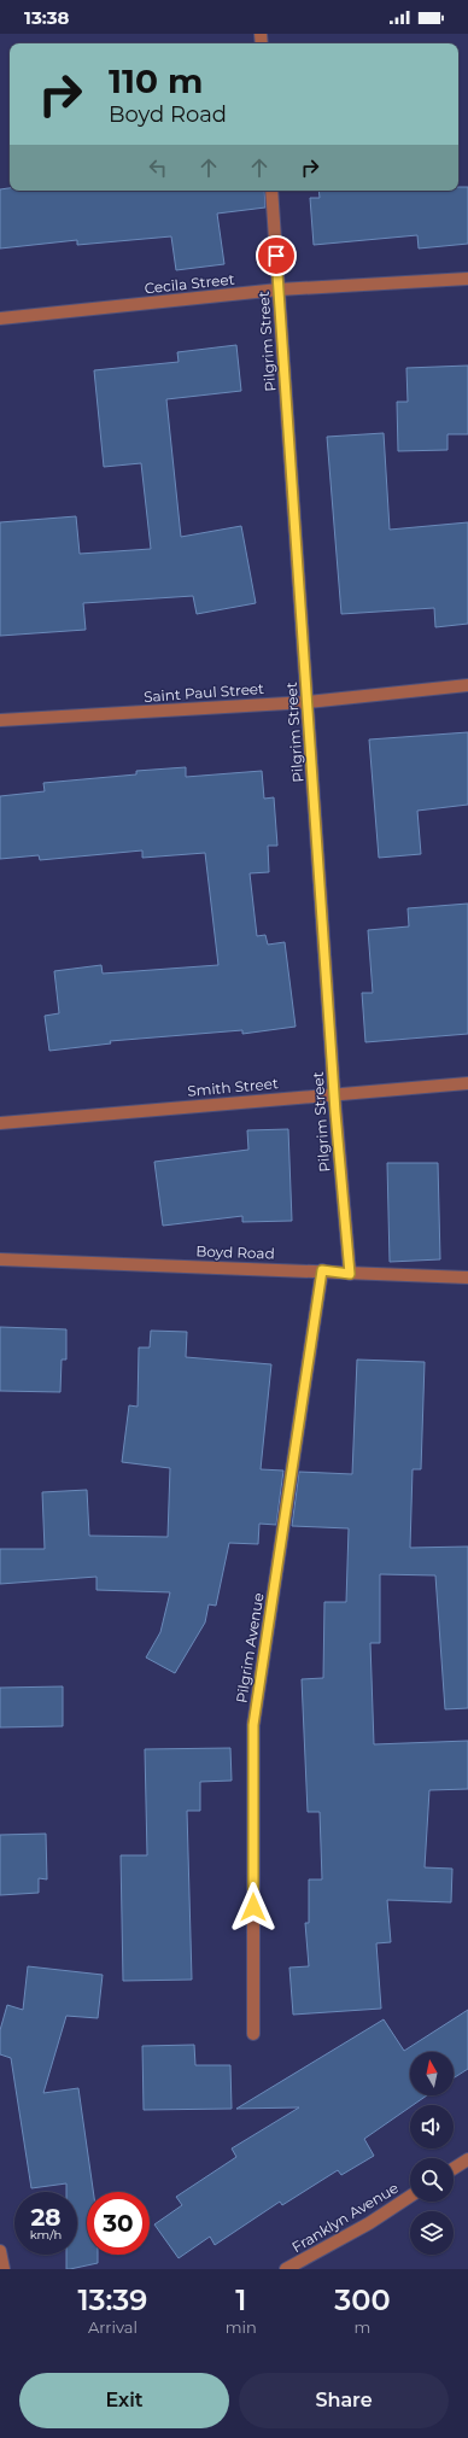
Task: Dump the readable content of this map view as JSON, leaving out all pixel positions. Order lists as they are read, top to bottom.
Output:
{
  "streets": {
    "street": [
      "Cecila Street",
      "Pilgrim Street",
      "Saint Paul Street",
      "Smith Street",
      "Boyd Road",
      "Pilgrim Avenue",
      "Franklyn Avenue"
    ]
  },
  "crossings": [
    ["Cecila Street", "Pilgrim Street"],
    ["Pilgrim Street", "Saint Paul Street"],
    ["Pilgrim Street", "Smith Street"],
    ["Pilgrim Street", "Boyd Road"],
    ["Boyd Road", "Pilgrim Avenue"]
  ],
  "north": "top",
  "page": {
    "status": "13:38",
    "turn": ["110 m", "Boyd Road"],
    "speed": "28 km/h",
    "limit": "30",
    "eta": [
      "13:39",
      "Arrival",
      "1",
      "min",
      "300",
      "m"
    ],
    "buttons": ["Exit", "Share"]
  }
}
